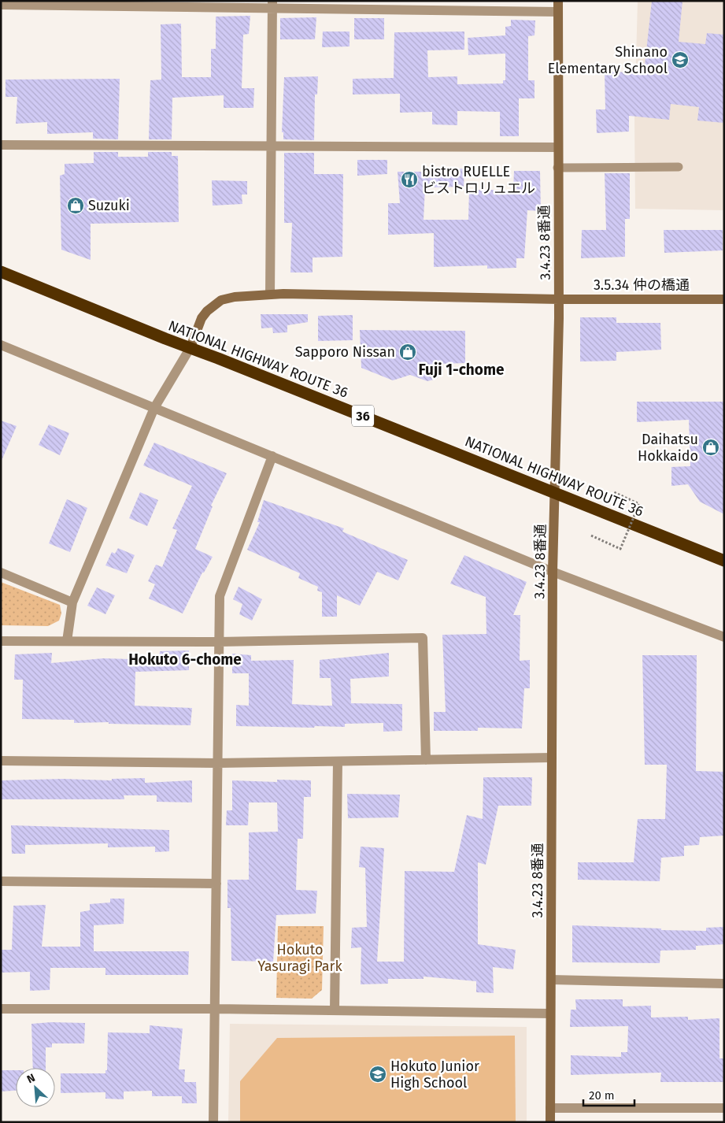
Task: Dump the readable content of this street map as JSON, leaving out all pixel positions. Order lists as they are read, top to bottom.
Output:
{
  "streets": {
    "highway": ["NATIONAL HIGHWAY ROUTE 36", "36"],
    "street": ["3.4.23 8番通", "3.5.34 仲の橋通"]
  },
  "crossings": [
    ["3.4.23 8番通", "3.5.34 仲の橋通"],
    ["3.4.23 8番通", "NATIONAL HIGHWAY ROUTE 36"],
    ["3.5.34 仲の橋通", "NATIONAL HIGHWAY ROUTE 36"]
  ],
  "districts": ["Fuji 1-chome", "Hokuto 6-chome"],
  "parks": ["Hokuto Yasuragi Park"],
  "places": {
    "school or university": ["Shinano Elementary School", "Hokuto Junior High School"],
    "restaurant": ["bistro RUELLE ビストロリュエル"],
    "shop": ["Suzuki", "Sapporo Nissan", "Daihatsu Hokkaido"]
  },
  "scale_bar": "20 m",
  "north": "top left"
}
